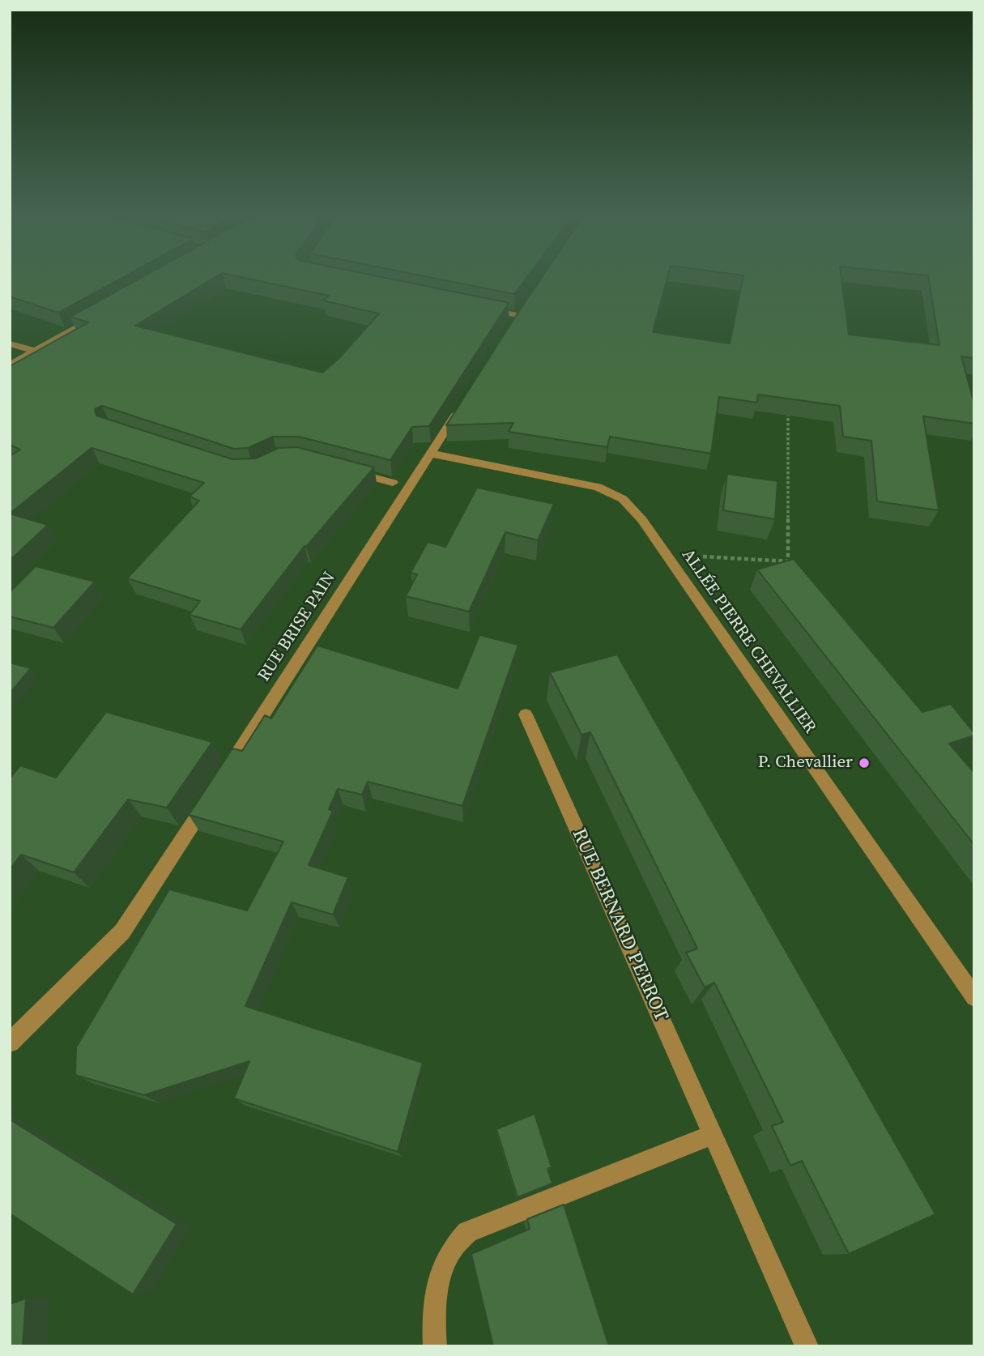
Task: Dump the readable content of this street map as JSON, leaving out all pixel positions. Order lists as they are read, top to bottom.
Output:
{
  "streets": {
    "street": ["RUE BRISE PAIN", "ALLÉE PIERRE CHEVALLIER", "RUE BERNARD PERROT"]
  },
  "crossings": [
    ["RUE BRISE PAIN", "ALLÉE PIERRE CHEVALLIER"]
  ],
  "places": ["P. Chevallier"]
}
